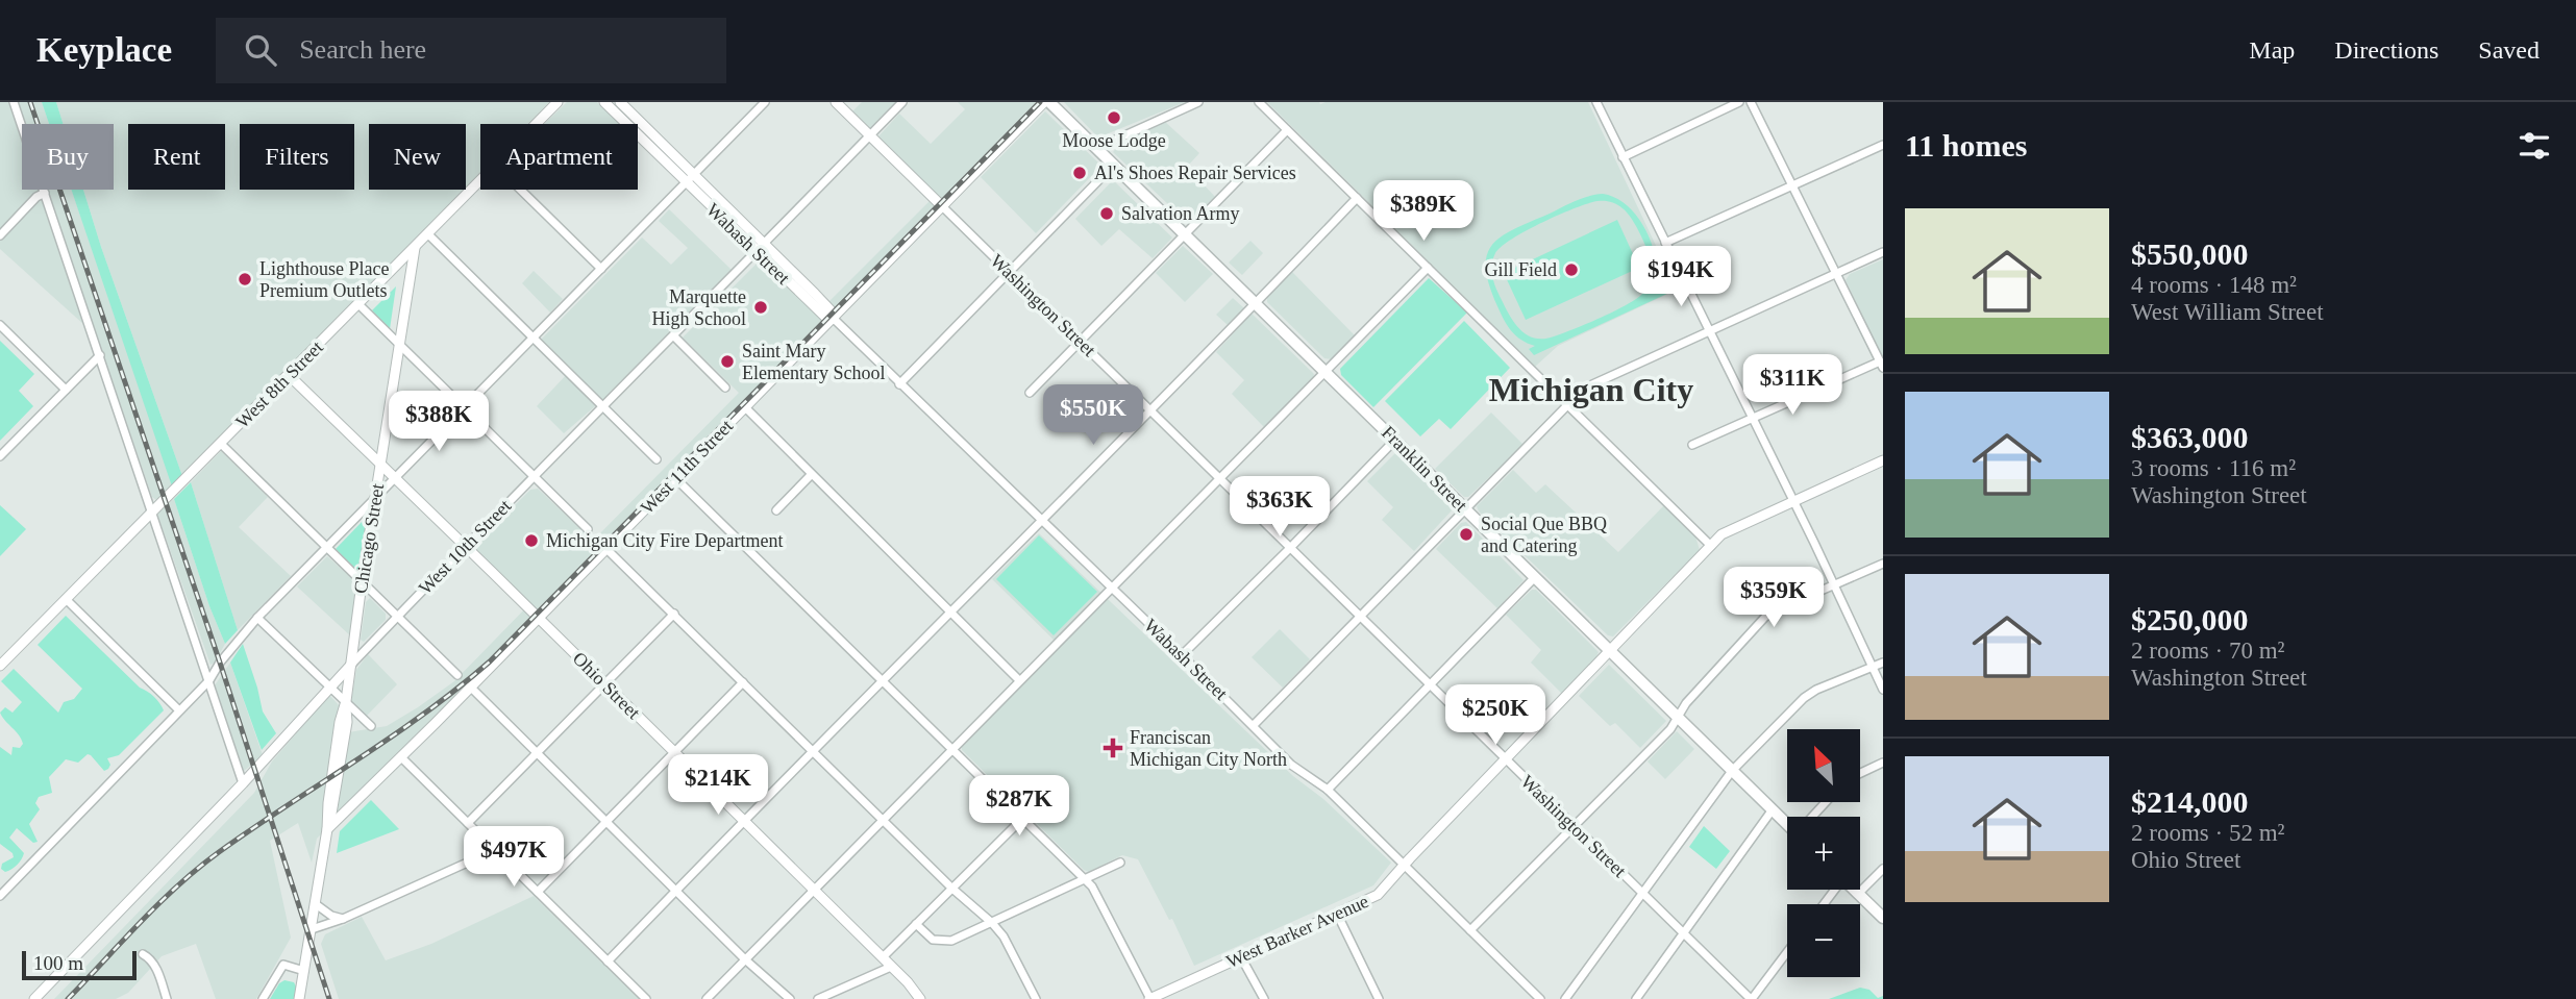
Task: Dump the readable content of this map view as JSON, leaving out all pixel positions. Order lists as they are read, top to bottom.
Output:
{
  "streets": {
    "main road": ["Franklin Street"],
    "street": [
      "Wabash Street",
      "Washington Street",
      "West 8th Street",
      "West 11th Street",
      "Chicago Street",
      "West 10th Street",
      "Ohio Street",
      "West Barker Avenue"
    ]
  },
  "crossings": [
    ["Wabash Street", "West 11th Street"],
    ["Wabash Street", "West 10th Street"],
    ["Wabash Street", "West Barker Avenue"],
    ["Washington Street", "West 11th Street"],
    ["Washington Street", "West 10th Street"],
    ["Washington Street", "West Barker Avenue"],
    ["West 8th Street", "Chicago Street"],
    ["West 8th Street", "Ohio Street"],
    ["West 11th Street", "Franklin Street"],
    ["West 11th Street", "Chicago Street"],
    ["West 11th Street", "Ohio Street"],
    ["Franklin Street", "West Barker Avenue"],
    ["Chicago Street", "West 10th Street"],
    ["Chicago Street", "Ohio Street"],
    ["West 10th Street", "Ohio Street"]
  ],
  "districts": ["Michigan City"],
  "places": {
    "other": [
      "Moose Lodge",
      "Al's Shoes Repair Services",
      "Salvation Army",
      "Gill Field",
      "Lighthouse Place Premium Outlets",
      "Marquette High School",
      "Saint Mary Elementary School",
      "Social Que BBQ and Catering",
      "Michigan City Fire Department"
    ],
    "health": ["Franciscan Michigan City North"]
  },
  "scale_bar": "100 m",
  "north": "top left",
  "page": {
    "header": "Keyplace",
    "search": "Search here",
    "nav": ["Map", "Directions", "Saved"],
    "heading": "11 homes",
    "chip": [
      "Buy",
      "Rent",
      "Filters",
      "New",
      "Apartment"
    ],
    "price": [
      "$389K",
      "$194K",
      "$311K",
      "$550K",
      "$388K",
      "$363K",
      "$359K",
      "$250K",
      "$214K",
      "$287K",
      "$497K"
    ],
    "list": [
      {
        "name": "$550,000",
        "note": "4 rooms · 148 m² · West William Street"
      },
      {
        "name": "$363,000",
        "note": "3 rooms · 116 m² · Washington Street"
      },
      {
        "name": "$250,000",
        "note": "2 rooms · 70 m² · Washington Street"
      },
      {
        "name": "$214,000",
        "note": "2 rooms · 52 m² · Ohio Street"
      }
    ],
    "map_buttons": ["+", "−"],
    "scale": "100 m"
  }
}
